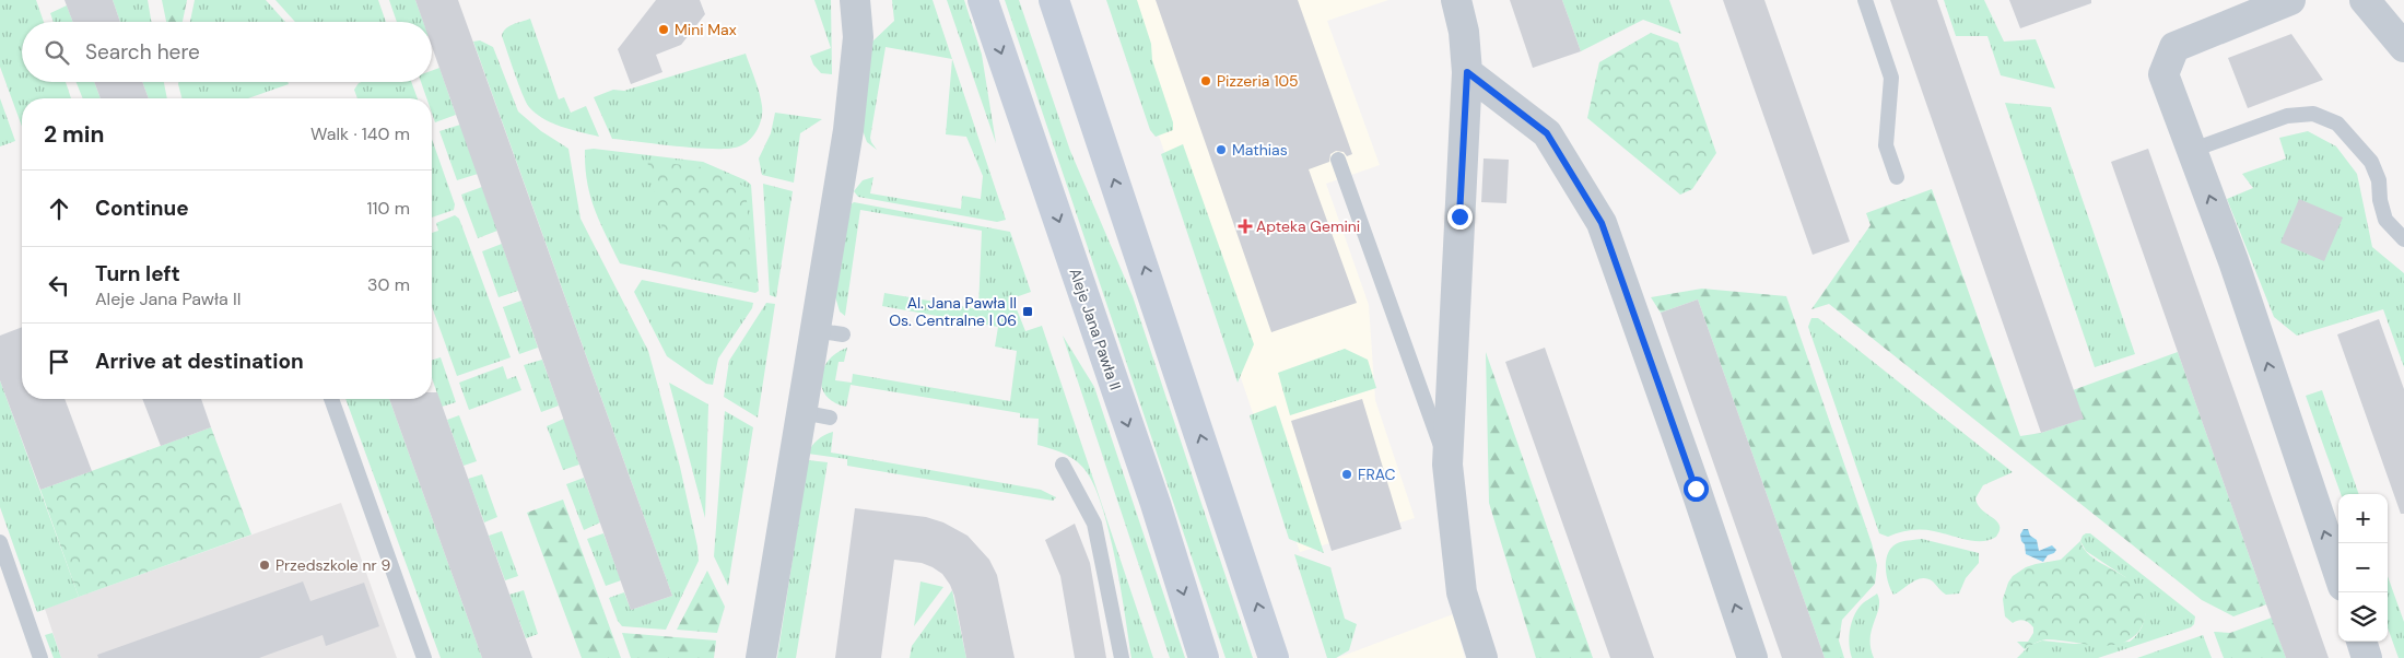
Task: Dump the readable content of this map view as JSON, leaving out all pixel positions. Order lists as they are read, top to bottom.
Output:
{
  "streets": {
    "main road": ["Aleje Jana Pawła II"]
  },
  "places": {
    "other": [
      "Mini Max",
      "Pizzeria 105",
      "Mathias",
      "FRAC",
      "Przedszkole nr 9"
    ],
    "health": ["Apteka Gemini"],
    "transit": ["Al. Jana Pawła II Os. Centralne I 06"]
  },
  "page": {
    "search": "Search here",
    "heading": ["2 min", "Walk · 140 m"],
    "list": [
      ["Continue", "110 m"],
      ["Turn left", "Aleje Jana Pawła II", "30 m"],
      "Arrive at destination"
    ],
    "map_buttons": ["+", "−"]
  }
}
